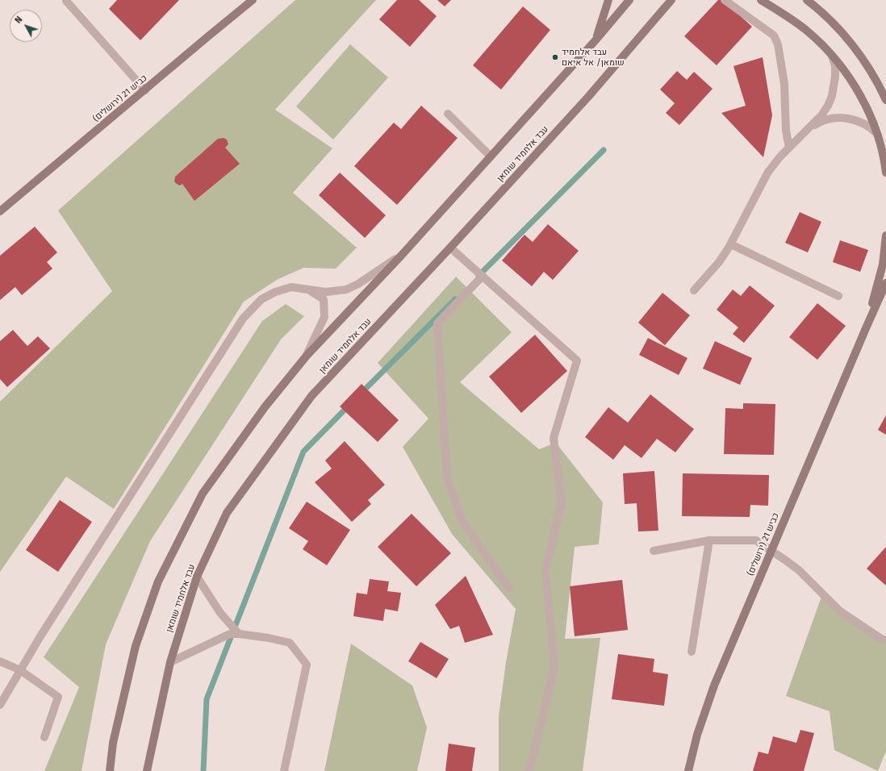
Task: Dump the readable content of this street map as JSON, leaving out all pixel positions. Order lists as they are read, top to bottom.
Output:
{
  "streets": {
    "main road": ["כביש 21 (ירושלים)", "עבד אלחמיד שומאן"]
  },
  "places": ["עבד אלחמיד שומאן/ אל איאם"],
  "north": "top left"
}
